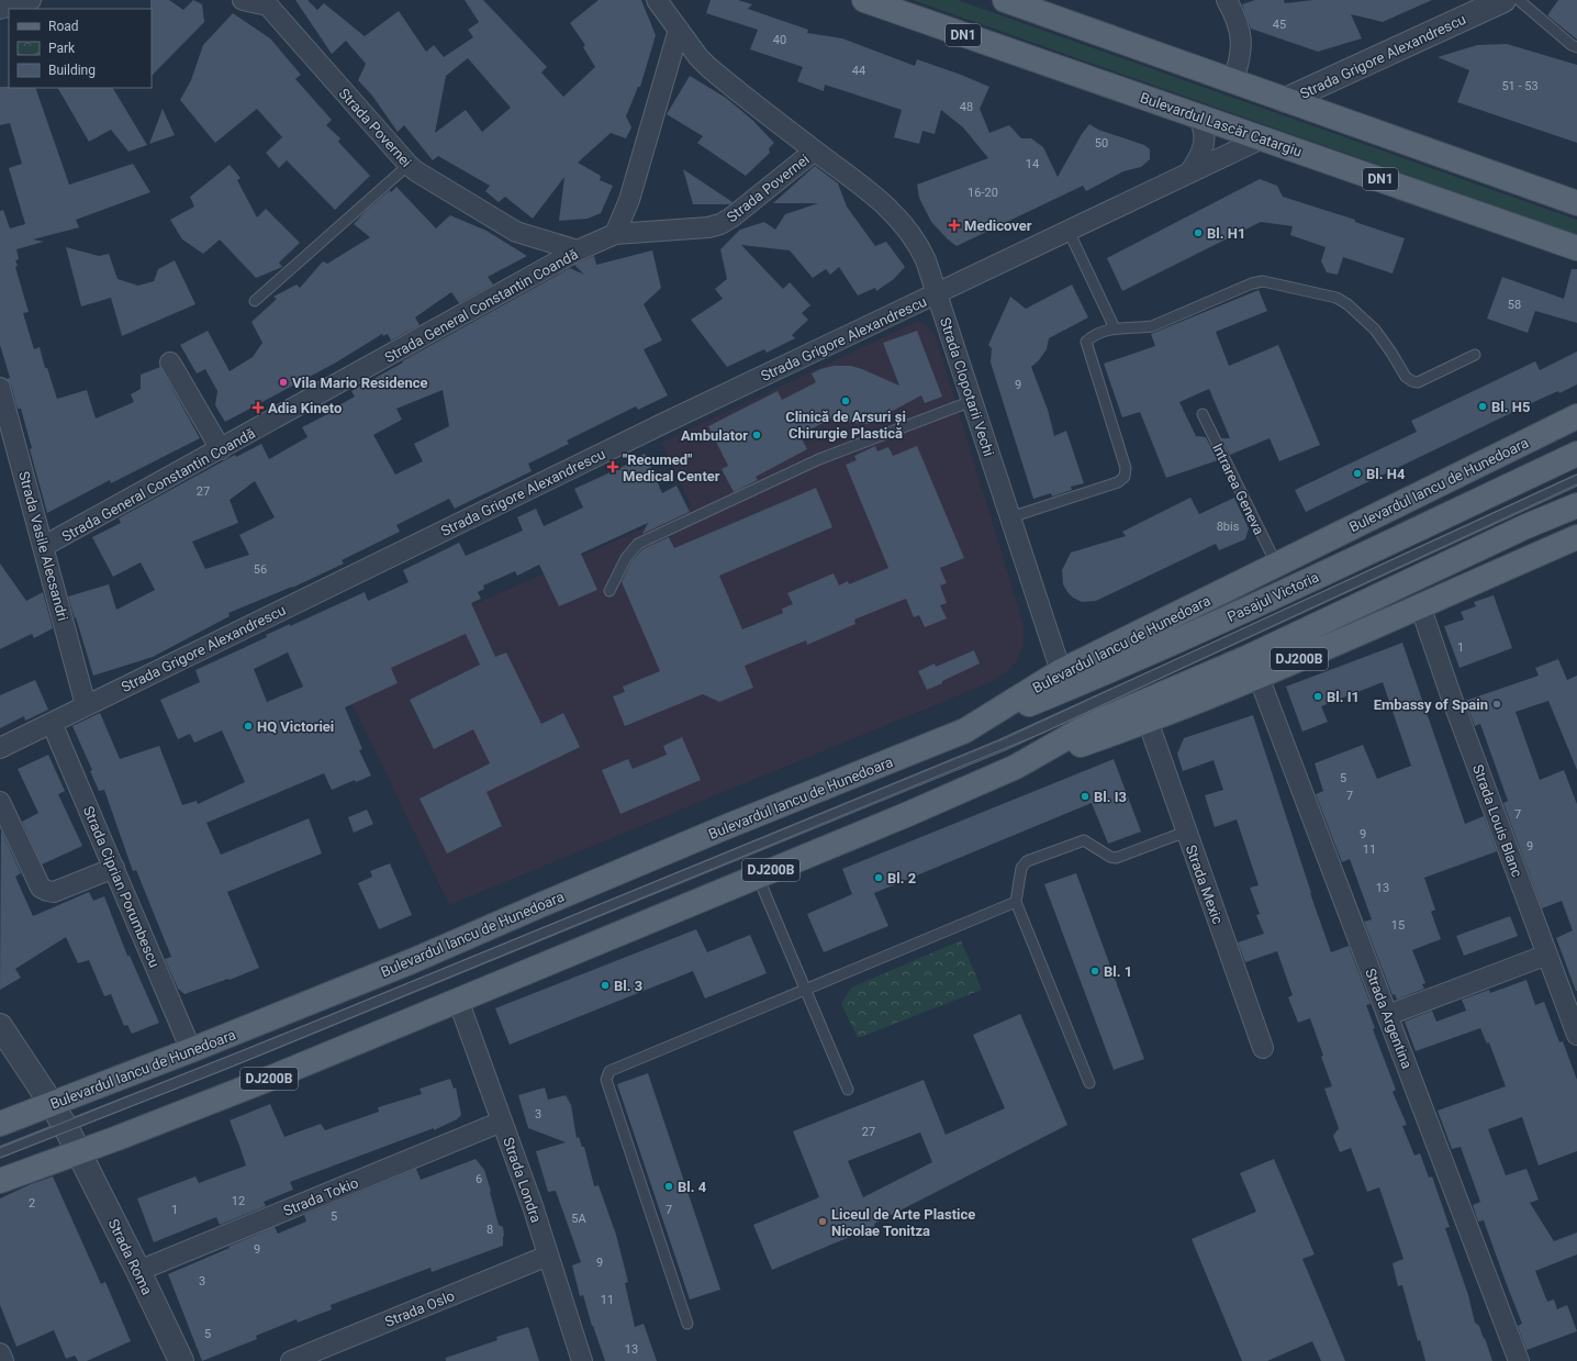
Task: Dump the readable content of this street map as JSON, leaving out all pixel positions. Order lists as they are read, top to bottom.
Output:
{
  "streets": {
    "main road": [
      "DN1",
      "Bulevardul Lascăr Catargiu",
      "Bulevardul Iancu de Hunedoara",
      "Pasajul Victoria",
      "DJ200B"
    ],
    "street": [
      "Strada Grigore Alexandrescu",
      "Strada Povernei",
      "Strada General Constantin Coandă",
      "Strada Clopotarii Vechi",
      "Strada Vasile Alecsandri",
      "Strada Louis Blanc",
      "Strada Mexic",
      "Strada Ciprian Porumbescu",
      "Strada Argentina",
      "Strada Londra",
      "Strada Tokio",
      "Strada Roma",
      "Strada Oslo"
    ],
    "lane": ["Intrarea Geneva"]
  },
  "crossings": [
    ["Strada Grigore Alexandrescu", "Bulevardul Lascăr Catargiu"],
    ["Strada Grigore Alexandrescu", "Strada Clopotarii Vechi"],
    ["Strada Grigore Alexandrescu", "Strada Vasile Alecsandri"],
    ["Strada Grigore Alexandrescu", "Strada Ciprian Porumbescu"],
    ["Strada Povernei", "Strada General Constantin Coandă"],
    ["Strada Povernei", "Strada Clopotarii Vechi"],
    ["Strada General Constantin Coandă", "Strada Vasile Alecsandri"],
    ["Strada Clopotarii Vechi", "Bulevardul Iancu de Hunedoara"],
    ["Bulevardul Iancu de Hunedoara", "Intrarea Geneva"],
    ["Bulevardul Iancu de Hunedoara", "Pasajul Victoria"],
    ["Bulevardul Iancu de Hunedoara", "Strada Ciprian Porumbescu"],
    ["Bulevardul Iancu de Hunedoara", "Strada Roma"],
    ["DJ200B", "Strada Louis Blanc"],
    ["DJ200B", "Strada Mexic"],
    ["DJ200B", "Strada Argentina"],
    ["DJ200B", "Strada Londra"],
    ["DJ200B", "Strada Roma"],
    ["Strada Londra", "Strada Tokio"],
    ["Strada Londra", "Strada Oslo"],
    ["Strada Tokio", "Strada Roma"]
  ],
  "places": {
    "health": ["Medicover", "Adia Kineto", "\"Recumed\" Medical Center"],
    "other": [
      "Bl. H1",
      "Vila Mario Residence",
      "Clinică de Arsuri și Chirurgie Plastică",
      "Bl. H5",
      "Ambulator",
      "Bl. H4",
      "Bl. I1",
      "Embassy of Spain",
      "HQ Victoriei",
      "Bl. I3",
      "Bl. 2",
      "Bl. 1",
      "Bl. 3",
      "Bl. 4",
      "Liceul de Arte Plastice Nicolae Tonitza"
    ]
  },
  "house_numbers": [
    "45",
    "40",
    "44",
    "51 - 53",
    "48",
    "50",
    "14",
    "16-20",
    "58",
    "9",
    "27",
    "8bis",
    "56",
    "1",
    "5",
    "7",
    "7",
    "9",
    "9",
    "11",
    "13",
    "15",
    "3",
    "27",
    "6",
    "12",
    "2",
    "1",
    "7",
    "5",
    "5A",
    "8",
    "9",
    "9",
    "3",
    "11",
    "5",
    "13"
  ],
  "legend": ["Road", "Park", "Building"]
}
